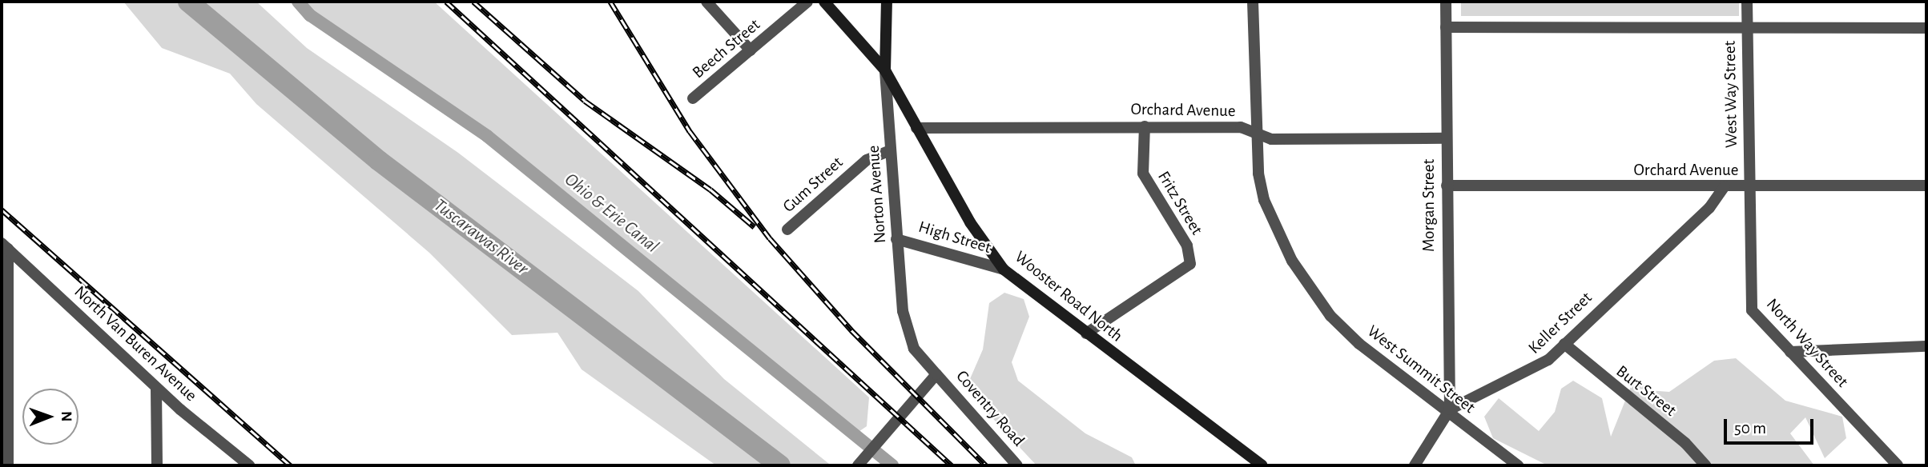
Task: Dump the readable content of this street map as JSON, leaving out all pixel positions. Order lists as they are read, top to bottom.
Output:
{
  "streets": {
    "main road": ["Norton Avenue", "Wooster Road North"],
    "street": [
      "Beech Street",
      "West Way Street",
      "Orchard Avenue",
      "Gum Street",
      "Fritz Street",
      "Morgan Street",
      "High Street",
      "Keller Street",
      "North Way Street",
      "North Van Buren Avenue",
      "West Summit Street",
      "Burt Street",
      "Coventry Road"
    ]
  },
  "crossings": [
    ["West Way Street", "Orchard Avenue"],
    ["West Way Street", "North Way Street"],
    ["Orchard Avenue", "Fritz Street"],
    ["Orchard Avenue", "Morgan Street"],
    ["Orchard Avenue", "Wooster Road North"],
    ["Orchard Avenue", "Keller Street"],
    ["Orchard Avenue", "North Way Street"],
    ["Orchard Avenue", "West Summit Street"],
    ["Gum Street", "Norton Avenue"],
    ["Norton Avenue", "High Street"],
    ["Norton Avenue", "Wooster Road North"],
    ["Norton Avenue", "Coventry Road"],
    ["Fritz Street", "Wooster Road North"],
    ["Morgan Street", "Keller Street"],
    ["Morgan Street", "West Summit Street"],
    ["High Street", "Wooster Road North"],
    ["Keller Street", "West Summit Street"],
    ["Keller Street", "Burt Street"]
  ],
  "water": ["Ohio & Erie Canal", "Tuscarawas River"],
  "scale_bar": "50 m",
  "north": "right"
}
